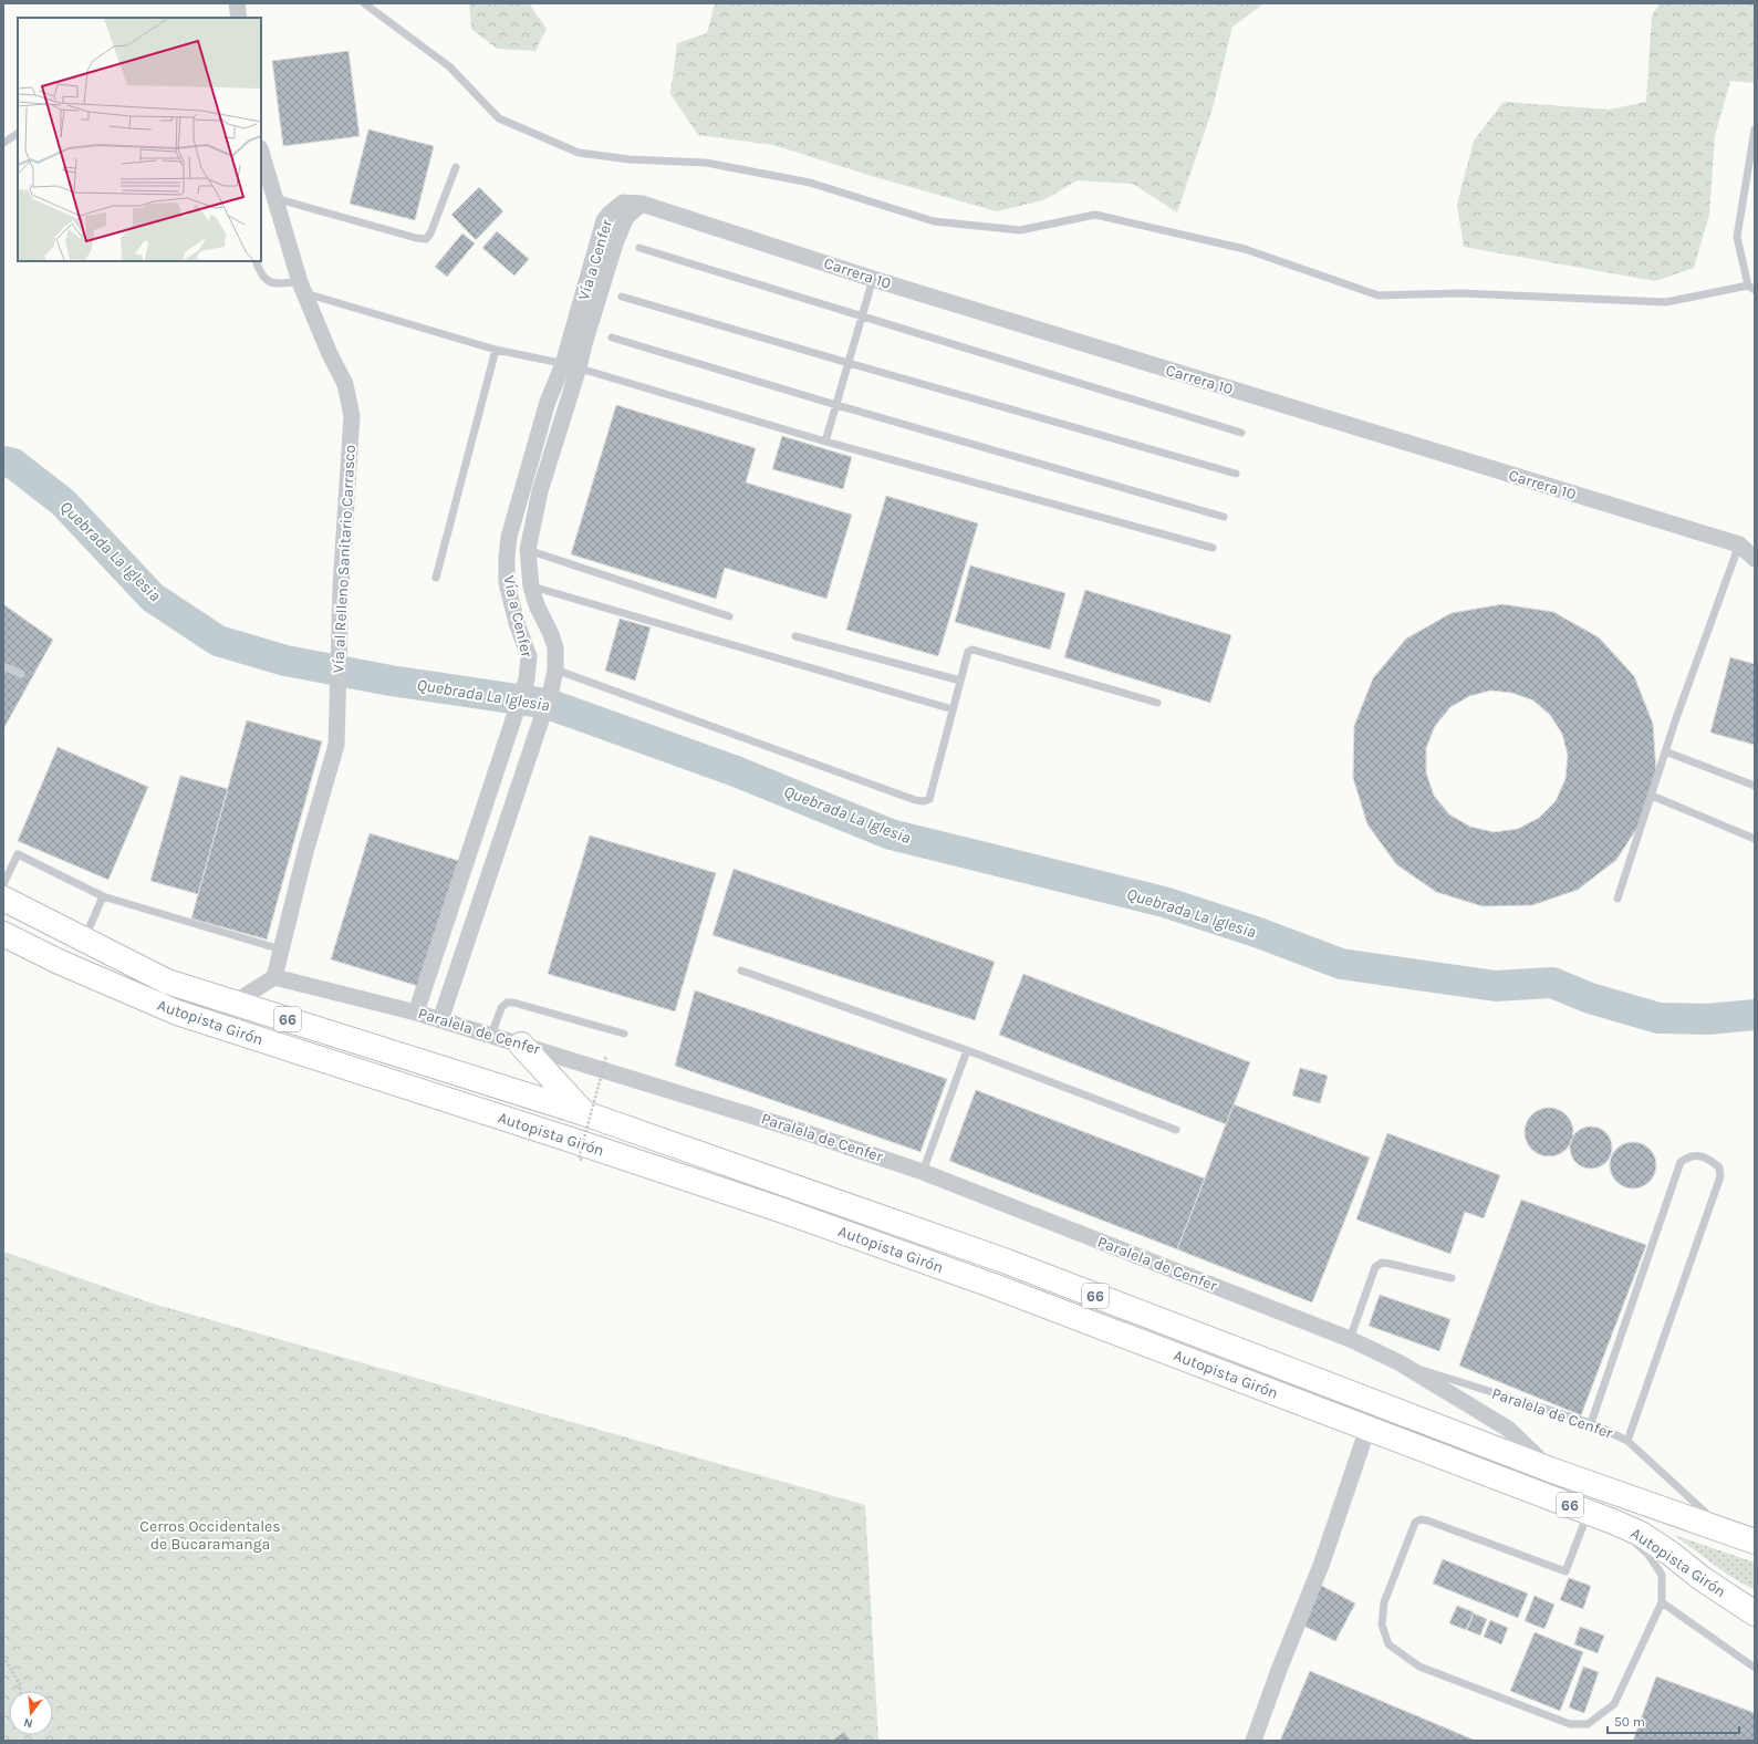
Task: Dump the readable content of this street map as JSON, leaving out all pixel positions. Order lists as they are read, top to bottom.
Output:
{
  "streets": {
    "highway": ["66", "Autopista Girón"],
    "street": [
      "Vía a Cenfer",
      "Carrera 10",
      "Vía al Relleno Sanitario Carrasco",
      "Paralela de Cenfer"
    ]
  },
  "crossings": [
    ["Vía a Cenfer", "Carrera 10"],
    ["Vía a Cenfer", "Paralela de Cenfer"],
    ["Vía al Relleno Sanitario Carrasco", "Paralela de Cenfer"],
    ["Autopista Girón", "Paralela de Cenfer"]
  ],
  "water": ["Quebrada La Iglesia"],
  "parks": ["Cerros Occidentales de Bucaramanga"],
  "scale_bar": "50 m",
  "north": "bottom"
}
